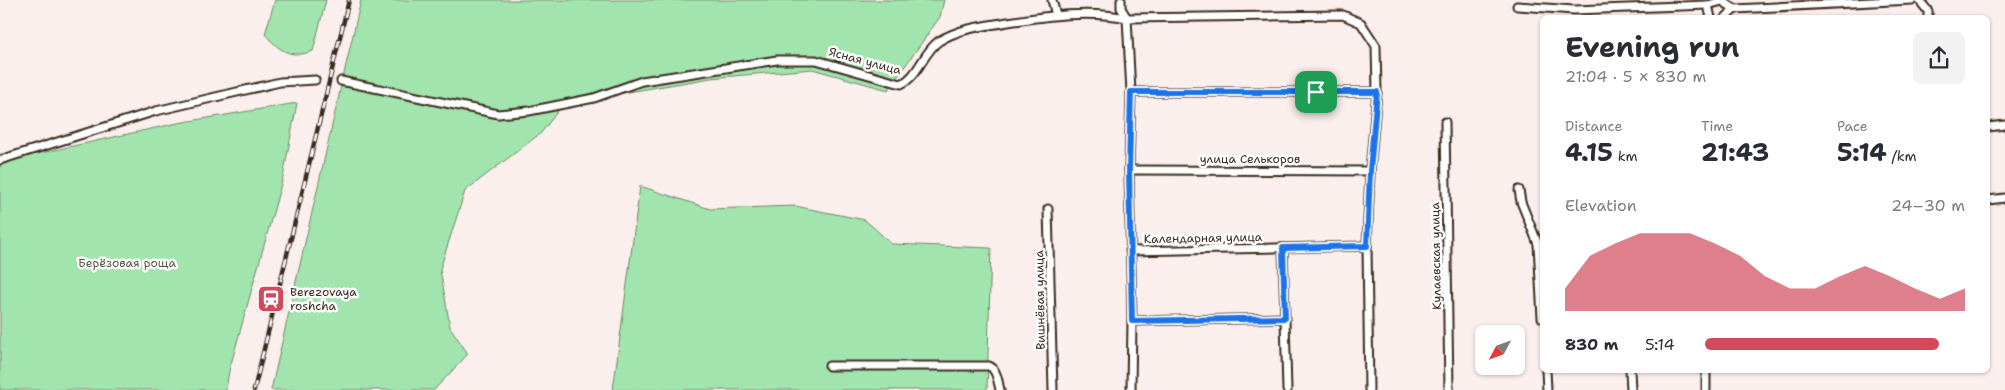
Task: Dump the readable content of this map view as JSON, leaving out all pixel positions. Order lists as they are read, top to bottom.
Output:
{
  "streets": {
    "street": [
      "Ясная улица",
      "улица Селькоров",
      "Календарная улица",
      "Кулаевская улица",
      "Вишнёвая улица"
    ]
  },
  "parks": ["Берёзовая роща"],
  "places": {
    "station": ["Berezovaya roshcha"]
  },
  "north": "bottom left",
  "page": {
    "heading": ["Evening run", "21:04 · 5 × 830 m"],
    "stats": [
      ["Distance", "4.15 km"],
      ["Time", "21:43"],
      ["Pace", "5:14 /km"]
    ],
    "chart": ["Elevation", "24–30 m"],
    "list": [
      {
        "name": "830 m",
        "note": "5:14"
      }
    ]
  }
}
